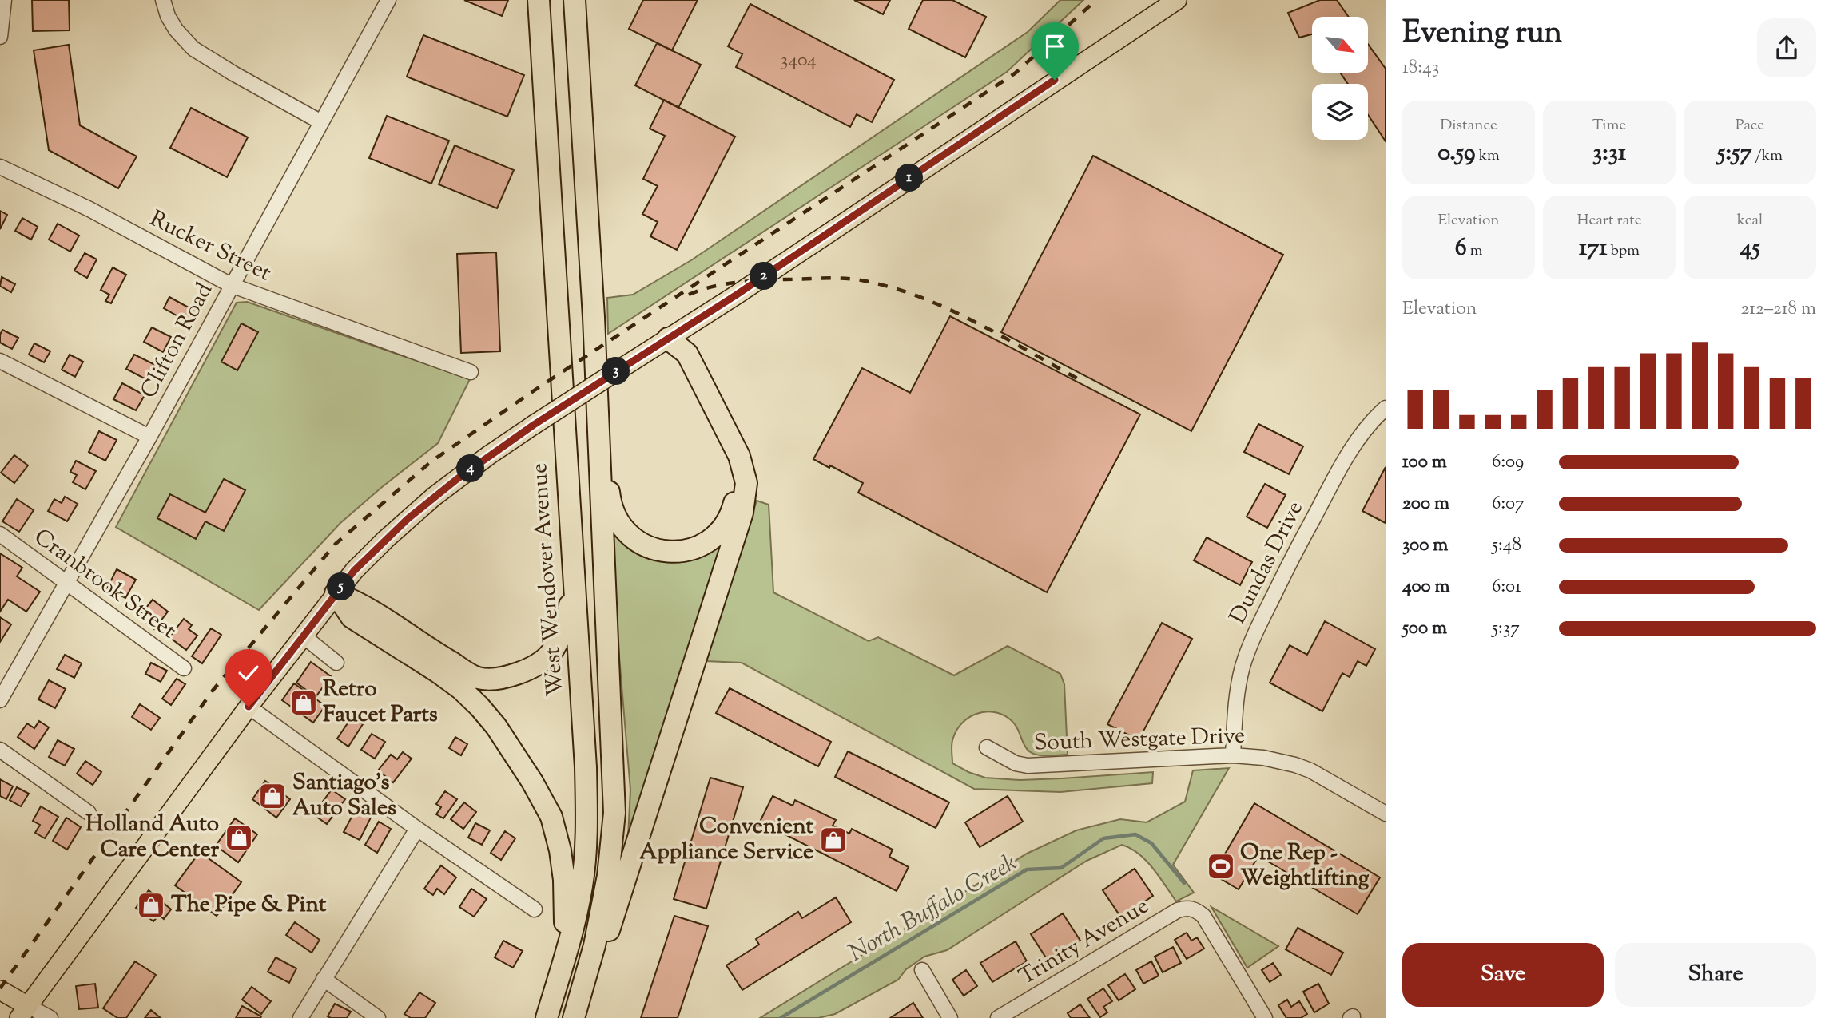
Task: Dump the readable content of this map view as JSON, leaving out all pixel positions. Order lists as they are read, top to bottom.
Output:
{
  "streets": {
    "highway": ["West Wendover Avenue"],
    "street": [
      "Rucker Street",
      "Clifton Road",
      "Dundas Drive",
      "Cranbrook Street",
      "South Westgate Drive",
      "Trinity Avenue"
    ]
  },
  "crossings": [
    ["Rucker Street", "Clifton Road"],
    ["Clifton Road", "Cranbrook Street"],
    ["Dundas Drive", "South Westgate Drive"]
  ],
  "water": ["North Buffalo Creek"],
  "places": {
    "shop": [
      "Retro Faucet Parts",
      "Santiago's Auto Sales",
      "Holland Auto Care Center",
      "Convenient Appliance Service",
      "The Pipe & Pint"
    ],
    "sports": ["One Rep - Weightlifting"]
  },
  "house_numbers": ["3404"],
  "north": "bottom right",
  "page": {
    "heading": ["Evening run", "18:43"],
    "stats": [
      ["Distance", "0.59 km"],
      ["Time", "3:31"],
      ["Pace", "5:57 /km"],
      ["Elevation", "6 m"],
      ["Heart rate", "171 bpm"],
      ["kcal", "45"]
    ],
    "pins": [
      "1",
      "2",
      "3",
      "4",
      "5"
    ],
    "chart": ["Elevation", "212–218 m"],
    "list": [
      {
        "name": "100 m",
        "note": "6:09"
      },
      {
        "name": "200 m",
        "note": "6:07"
      },
      {
        "name": "300 m",
        "note": "5:48"
      },
      {
        "name": "400 m",
        "note": "6:01"
      },
      {
        "name": "500 m",
        "note": "5:37"
      }
    ],
    "buttons": ["Save", "Share"]
  }
}
